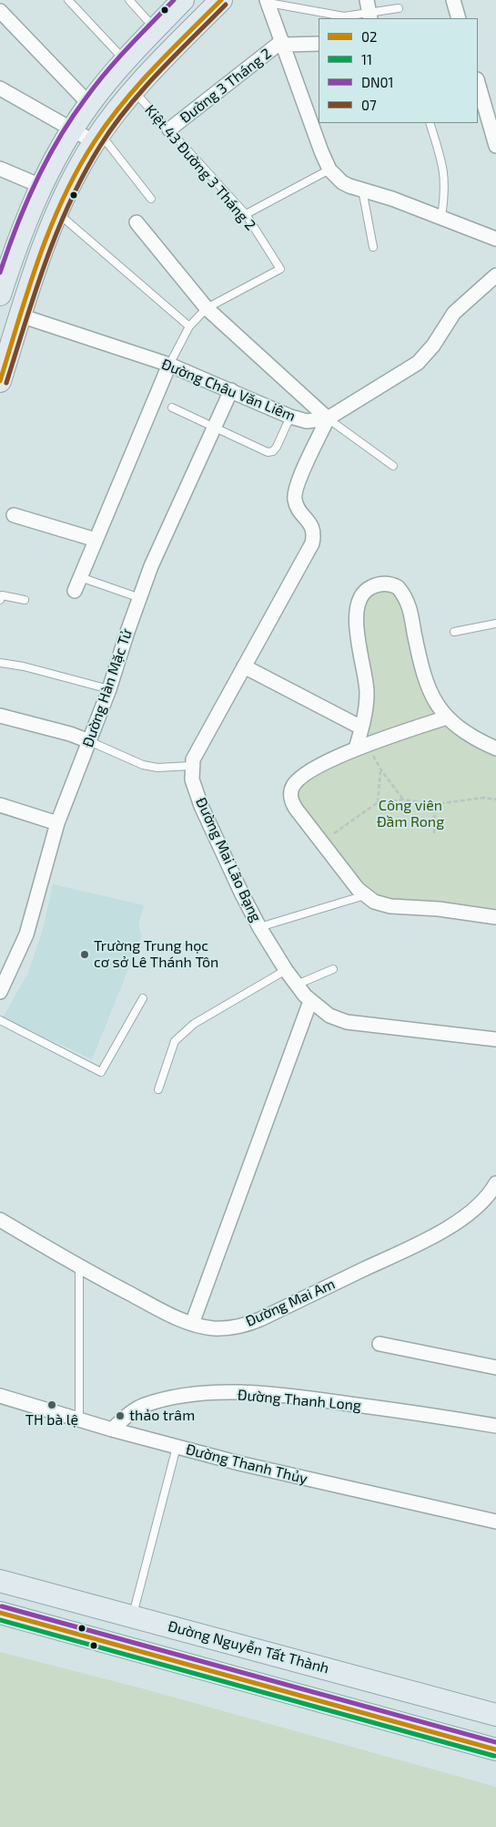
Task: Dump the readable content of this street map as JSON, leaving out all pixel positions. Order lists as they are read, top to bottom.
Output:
{
  "streets": {
    "main road": ["Đường Nguyễn Tất Thành"],
    "street": [
      "Đường 3 Tháng 2",
      "Đường Châu Văn Liêm",
      "Đường Hàn Mặc Tử",
      "Đường Mai Lão Bạng",
      "Đường Mai Am",
      "Đường Thanh Long",
      "Đường Thanh Thủy"
    ],
    "lane": ["Kiệt 43 Đường 3 Tháng 2"]
  },
  "crossings": [
    ["Đường 3 Tháng 2", "Kiệt 43 Đường 3 Tháng 2"],
    ["Đường Châu Văn Liêm", "Đường Hàn Mặc Tử"],
    ["Đường Thanh Long", "Đường Thanh Thủy"]
  ],
  "parks": ["Công viên Đầm Rong"],
  "places": ["Trường Trung học cơ sở Lê Thánh Tôn", "TH bà lệ", "thảo trâm"],
  "lines": [
    "transit line 02",
    "transit line DN01",
    "transit line 07",
    "transit line 11"
  ],
  "legend": [
    "02",
    "11",
    "DN01",
    "07"
  ]
}
